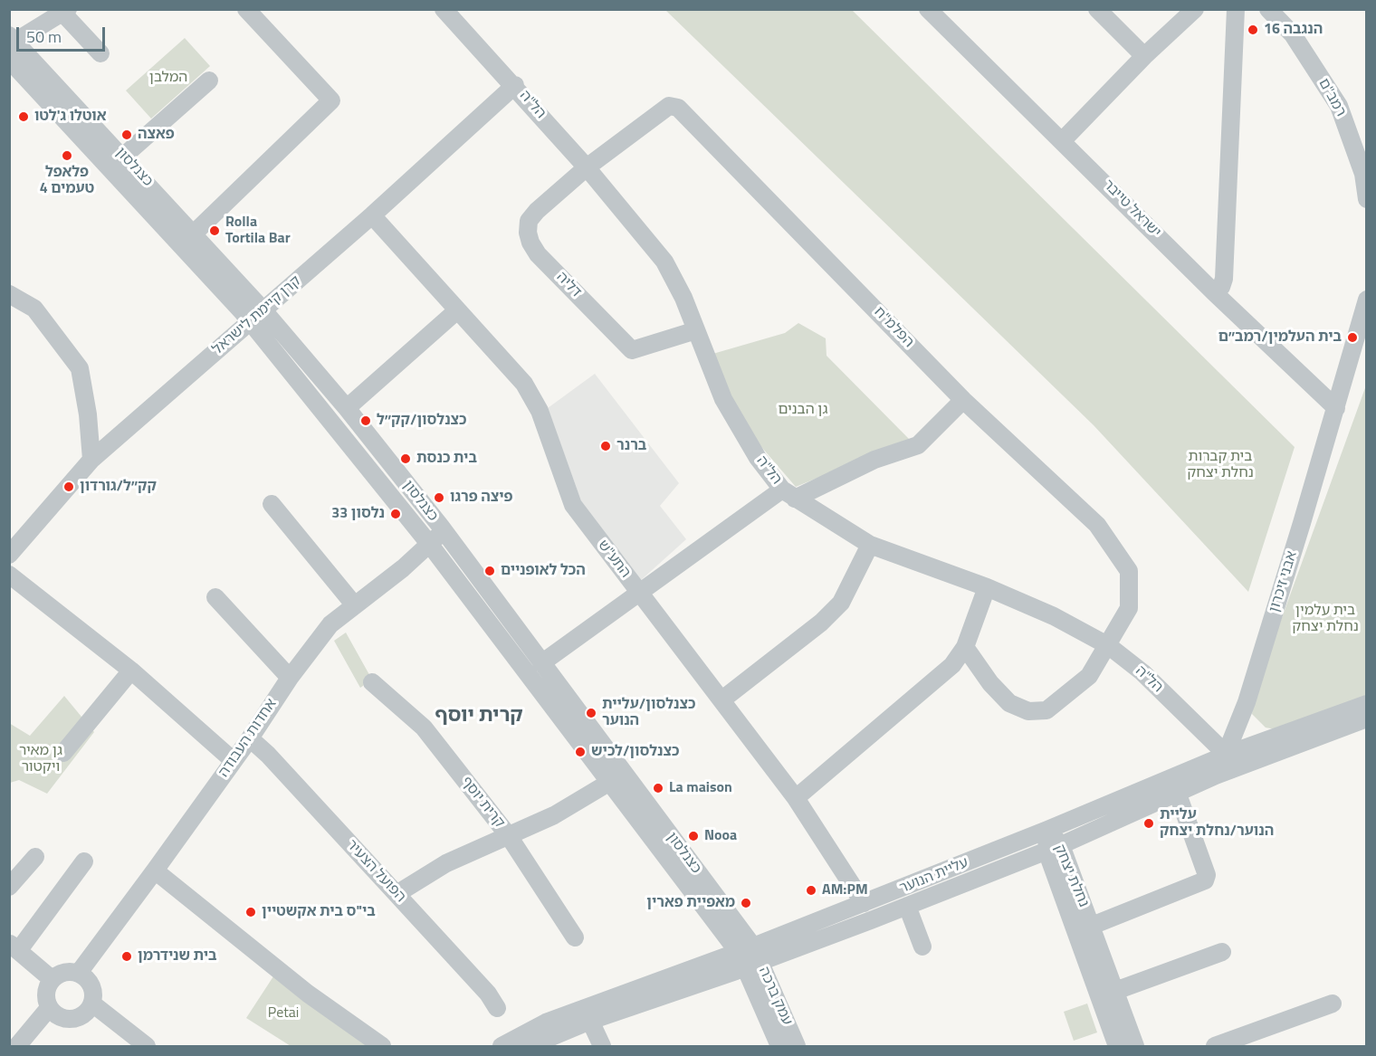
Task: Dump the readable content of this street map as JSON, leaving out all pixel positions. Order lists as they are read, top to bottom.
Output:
{
  "streets": {
    "street": [
      "רמב\"ם",
      "הל\"ה",
      "כצנלסון",
      "ישראל טייבר",
      "דליה",
      "קרן קיימת לישראל",
      "הפלמ\"ח",
      "התע\"ש",
      "אבני זיכרון",
      "אחדות העבודה",
      "קרית יוסף",
      "הפועל הצעיר",
      "עליית הנוער",
      "נחלת יצחק",
      "עמק ברכה"
    ]
  },
  "crossings": [
    ["הל\"ה", "דליה"],
    ["הל\"ה", "קרן קיימת לישראל"],
    ["הל\"ה", "הפלמ\"ח"],
    ["הל\"ה", "אבני זיכרון"],
    ["הל\"ה", "עליית הנוער"],
    ["כצנלסון", "קרן קיימת לישראל"],
    ["כצנלסון", "אחדות העבודה"],
    ["כצנלסון", "עליית הנוער"],
    ["כצנלסון", "עמק ברכה"],
    ["ישראל טייבר", "אבני זיכרון"],
    ["דליה", "הפלמ\"ח"],
    ["קרן קיימת לישראל", "התע\"ש"],
    ["התע\"ש", "עליית הנוער"],
    ["אבני זיכרון", "עליית הנוער"],
    ["אחדות העבודה", "הפועל הצעיר"],
    ["עליית הנוער", "נחלת יצחק"],
    ["עליית הנוער", "עמק ברכה"]
  ],
  "districts": ["קרית יוסף"],
  "parks": [
    "המלבן",
    "גן הבנים",
    "בית קברות נחלת יצחק",
    "בית עלמין נחלת יצחק",
    "גן מאיר ויקטור",
    "Petai"
  ],
  "places": [
    "הנגבה 16",
    "אוטלו ג'לטו",
    "פאצה",
    "פלאפל 4 טעמים",
    "Rolla Tortila Bar",
    "בית העלמין/רמב״ם",
    "כצנלסון/קק״ל",
    "ברנר",
    "בית כנסת",
    "קק״ל/גורדון",
    "פיצה פרגו",
    "נלסון 33",
    "הכל לאופניים",
    "כצנלסון/עליית הנוער",
    "כצנלסון/לכיש",
    "La maison",
    "עליית הנוער/נחלת יצחק",
    "Nooa",
    "AM:PM",
    "מאפיית פארין",
    "בי\"ס בית אקשטיין",
    "בית שנידרמן"
  ],
  "scale_bar": "50 m"
}
